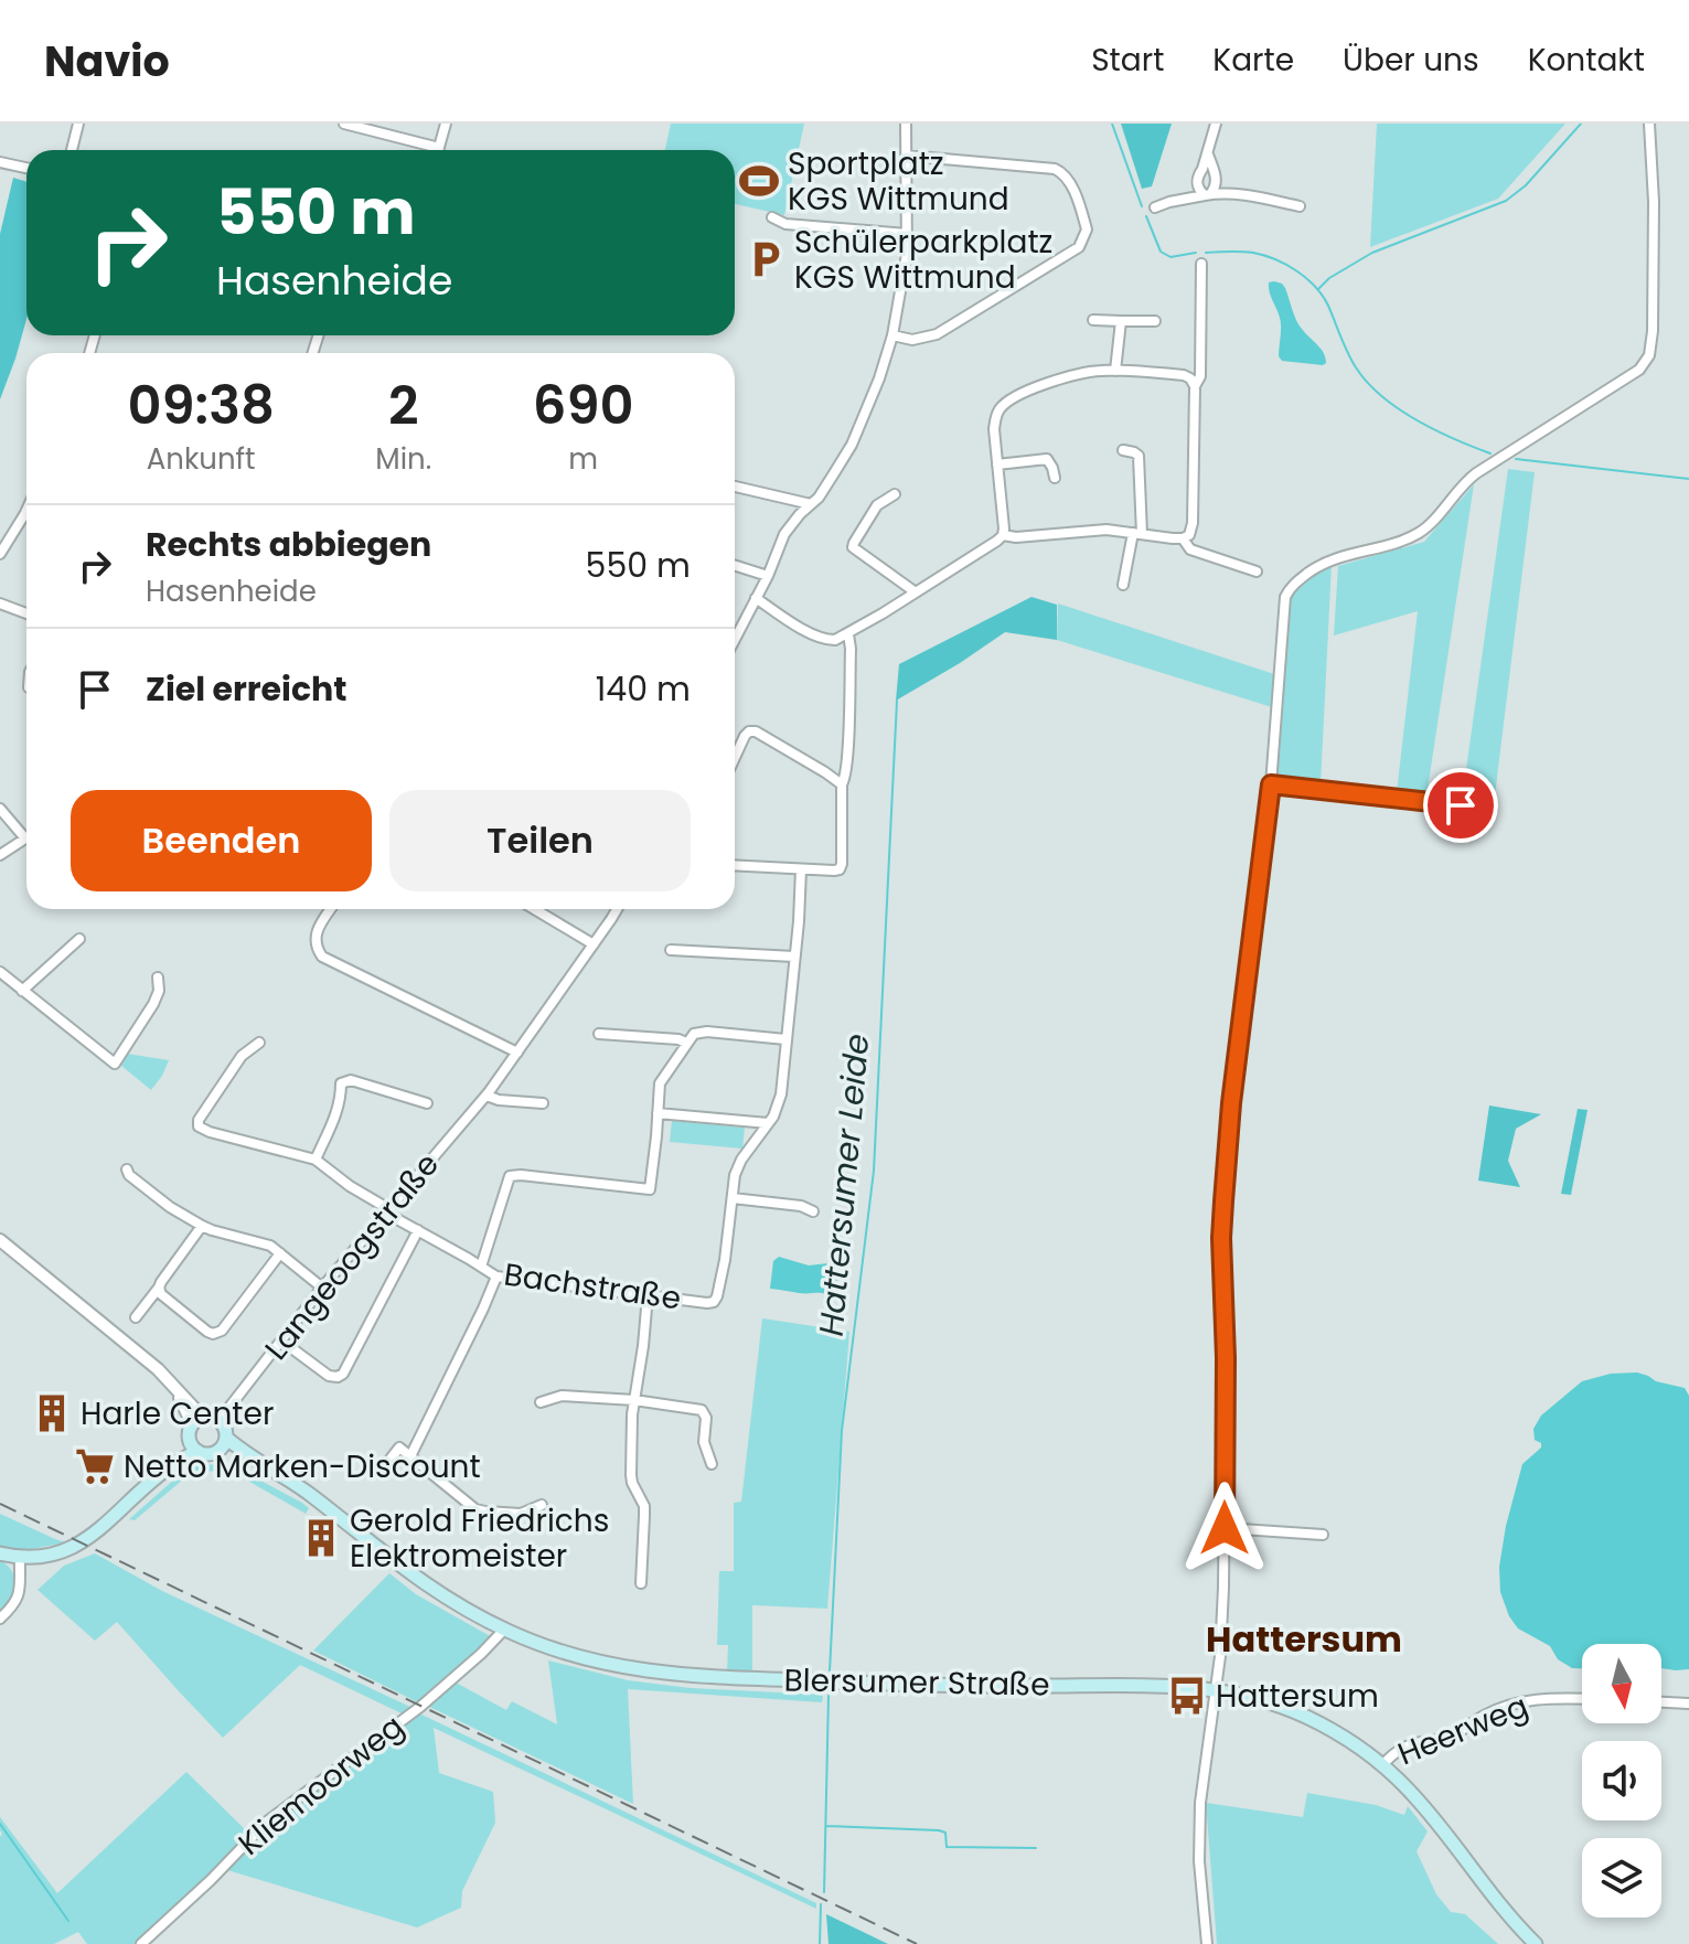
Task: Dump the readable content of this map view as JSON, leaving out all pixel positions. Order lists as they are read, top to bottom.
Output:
{
  "streets": {
    "main road": ["Blersumer Straße"],
    "street": [
      "Langeoogstraße",
      "Bachstraße",
      "Heerweg",
      "Kliemoorweg"
    ]
  },
  "crossings": [
    ["Langeoogstraße", "Bachstraße"],
    ["Langeoogstraße", "Blersumer Straße"],
    ["Blersumer Straße", "Heerweg"],
    ["Blersumer Straße", "Kliemoorweg"]
  ],
  "districts": ["Hattersum"],
  "water": ["Hattersumer Leide"],
  "places": {
    "sports": ["Sportplatz KGS Wittmund"],
    "parking": ["Schülerparkplatz KGS Wittmund"],
    "building": ["Harle Center", "Gerold Friedrichs Elektromeister"],
    "supermarket": ["Netto Marken-Discount"],
    "bus stop": ["Hattersum"]
  },
  "north": "bottom",
  "page": {
    "header": "Navio",
    "nav": [
      "Start",
      "Karte",
      "Über uns",
      "Kontakt"
    ],
    "turn": ["550 m", "Hasenheide"],
    "eta": [
      "09:38",
      "Ankunft",
      "2",
      "Min.",
      "690",
      "m"
    ],
    "list": [
      {
        "name": "Rechts abbiegen",
        "note": "Hasenheide",
        "value": "550 m"
      },
      {
        "name": "Ziel erreicht",
        "value": "140 m"
      }
    ],
    "buttons": ["Beenden", "Teilen"]
  }
}
